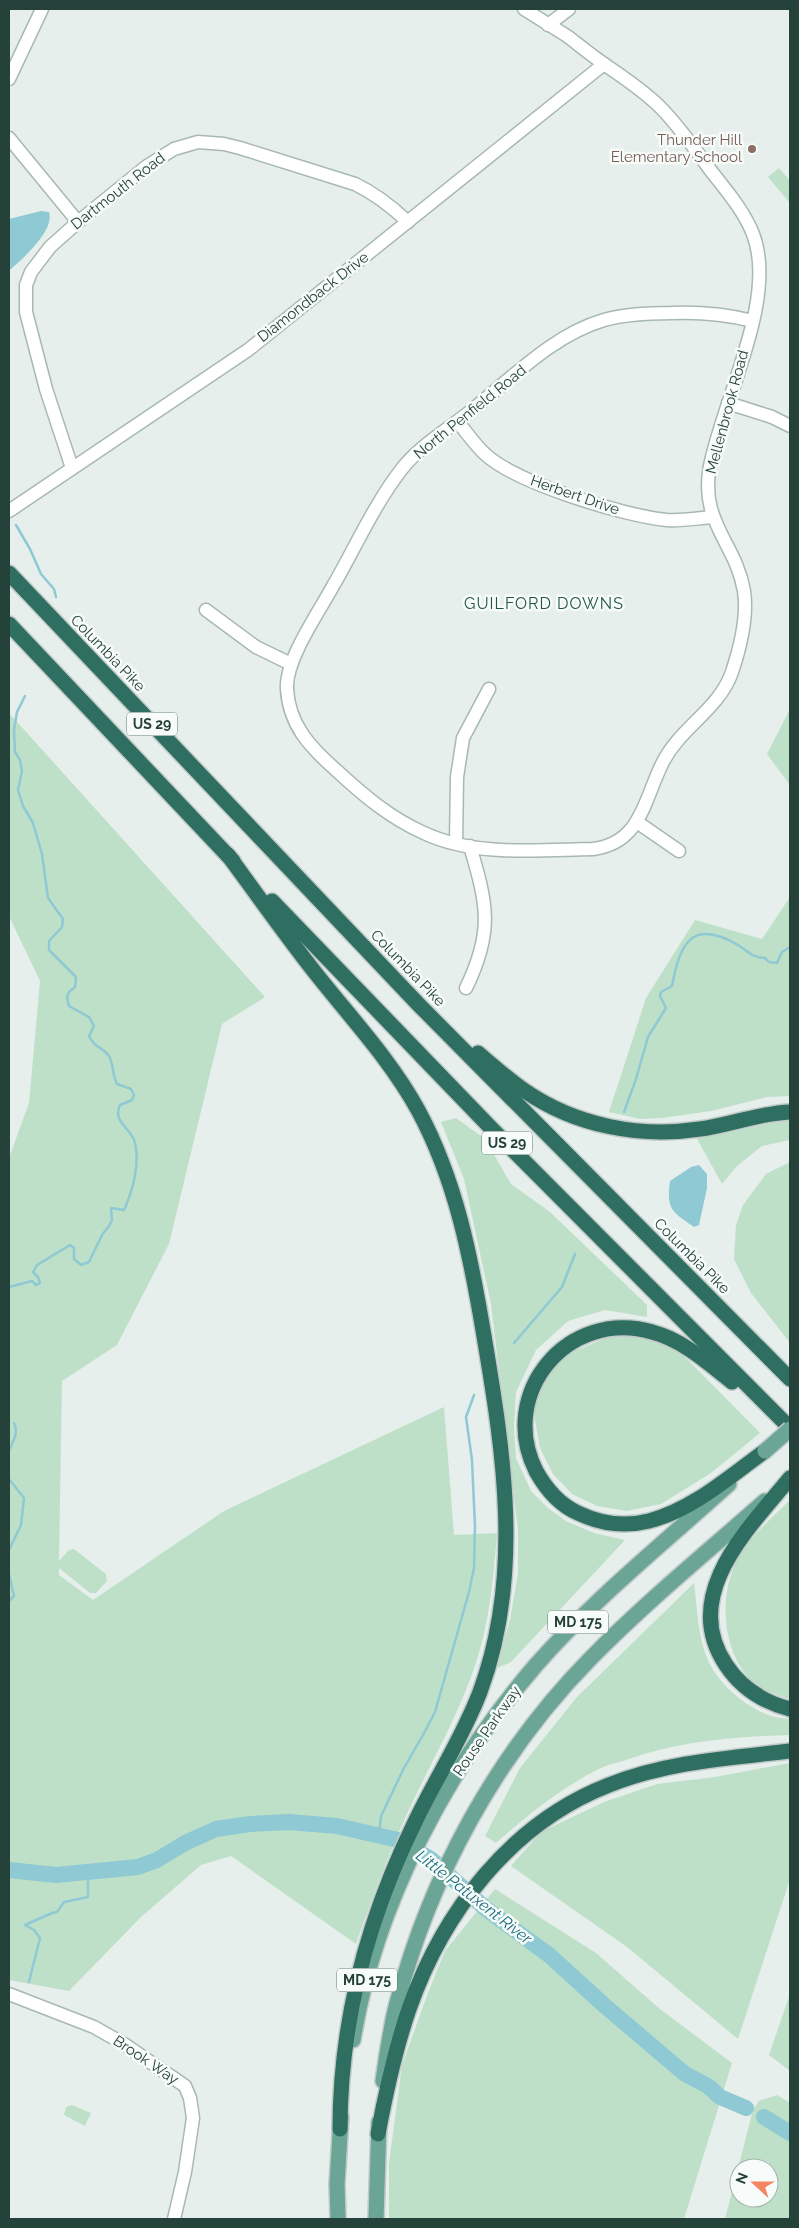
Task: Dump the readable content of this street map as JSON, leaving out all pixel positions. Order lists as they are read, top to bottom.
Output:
{
  "streets": {
    "highway": ["Columbia Pike", "US 29"],
    "main road": ["MD 175", "Rouse Parkway"],
    "street": [
      "Dartmouth Road",
      "Diamondback Drive",
      "North Penfield Road",
      "Mellenbrook Road",
      "Herbert Drive",
      "Brook Way"
    ]
  },
  "crossings": [
    ["Dartmouth Road", "Diamondback Drive"],
    ["Diamondback Drive", "Mellenbrook Road"],
    ["North Penfield Road", "Mellenbrook Road"],
    ["North Penfield Road", "Herbert Drive"],
    ["Mellenbrook Road", "Herbert Drive"],
    ["US 29", "Rouse Parkway"]
  ],
  "districts": ["GUILFORD DOWNS"],
  "water": ["Little Patuxent River"],
  "places": ["Thunder Hill Elementary School"],
  "north": "left"
}
